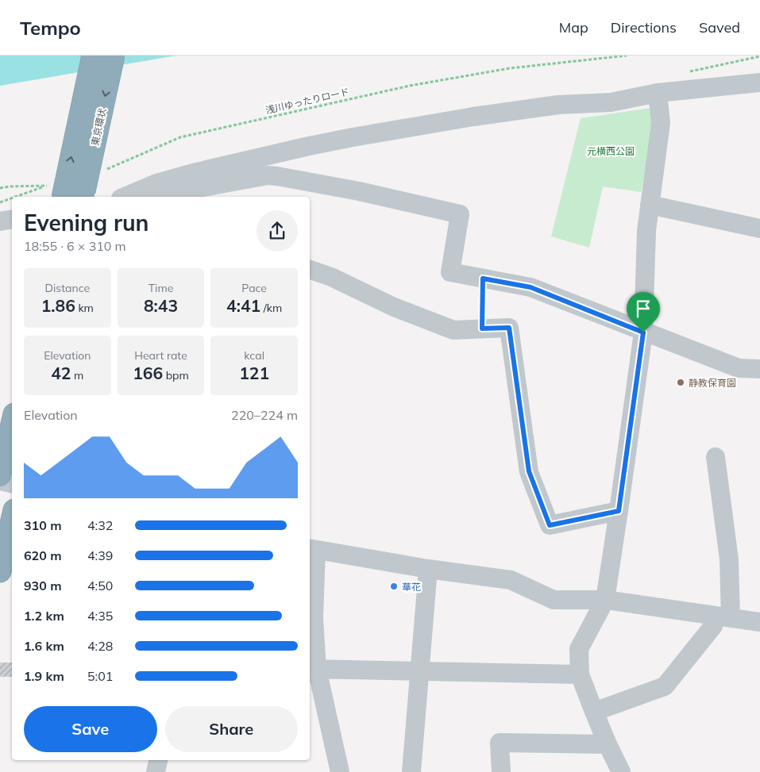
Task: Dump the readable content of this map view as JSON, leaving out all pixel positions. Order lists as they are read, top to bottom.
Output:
{
  "streets": {
    "highway": ["東京環状"],
    "path": ["浅川ゆったりロード"]
  },
  "parks": ["元横西公園"],
  "places": ["静教保育園", "華花"],
  "page": {
    "header": "Tempo",
    "nav": ["Map", "Directions", "Saved"],
    "heading": ["Evening run", "18:55 · 6 × 310 m"],
    "stats": [
      ["Distance", "1.86 km"],
      ["Time", "8:43"],
      ["Pace", "4:41 /km"],
      ["Elevation", "42 m"],
      ["Heart rate", "166 bpm"],
      ["kcal", "121"]
    ],
    "chart": ["Elevation", "220–224 m"],
    "list": [
      {
        "name": "310 m",
        "note": "4:32"
      },
      {
        "name": "620 m",
        "note": "4:39"
      },
      {
        "name": "930 m",
        "note": "4:50"
      },
      {
        "name": "1.2 km",
        "note": "4:35"
      },
      {
        "name": "1.6 km",
        "note": "4:28"
      },
      {
        "name": "1.9 km",
        "note": "5:01"
      }
    ],
    "buttons": ["Save", "Share"]
  }
}
